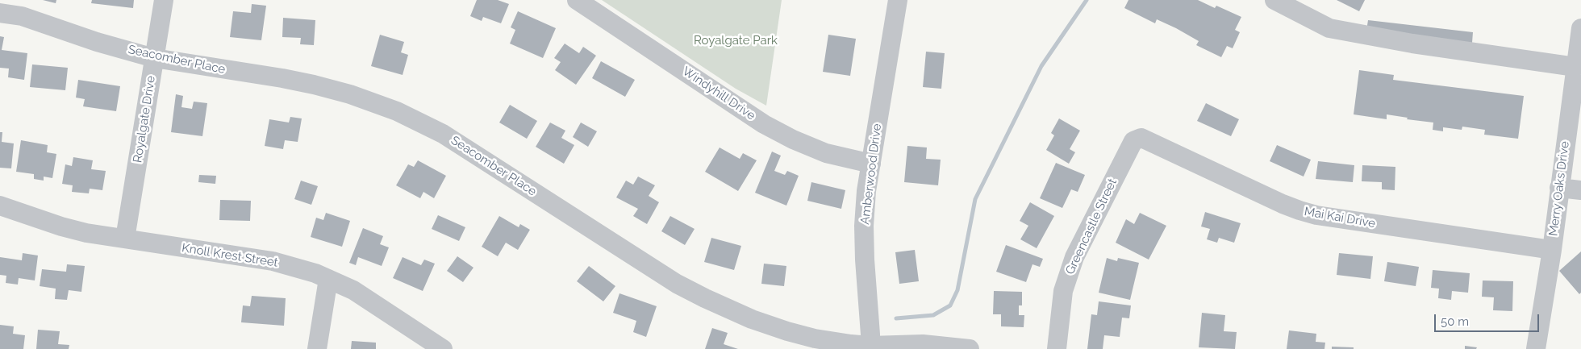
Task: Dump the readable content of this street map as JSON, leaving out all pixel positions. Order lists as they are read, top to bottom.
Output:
{
  "streets": {
    "street": [
      "Seacomber Place",
      "Windyhill Drive",
      "Royalgate Drive",
      "Amberwood Drive",
      "Merry Oaks Drive",
      "Mai Kai Drive",
      "Greencastle Street",
      "Knoll Krest Street"
    ]
  },
  "crossings": [
    ["Seacomber Place", "Royalgate Drive"],
    ["Seacomber Place", "Amberwood Drive"],
    ["Windyhill Drive", "Amberwood Drive"],
    ["Royalgate Drive", "Knoll Krest Street"],
    ["Merry Oaks Drive", "Mai Kai Drive"],
    ["Mai Kai Drive", "Greencastle Street"]
  ],
  "parks": ["Royalgate Park"],
  "scale_bar": "50 m"
}
